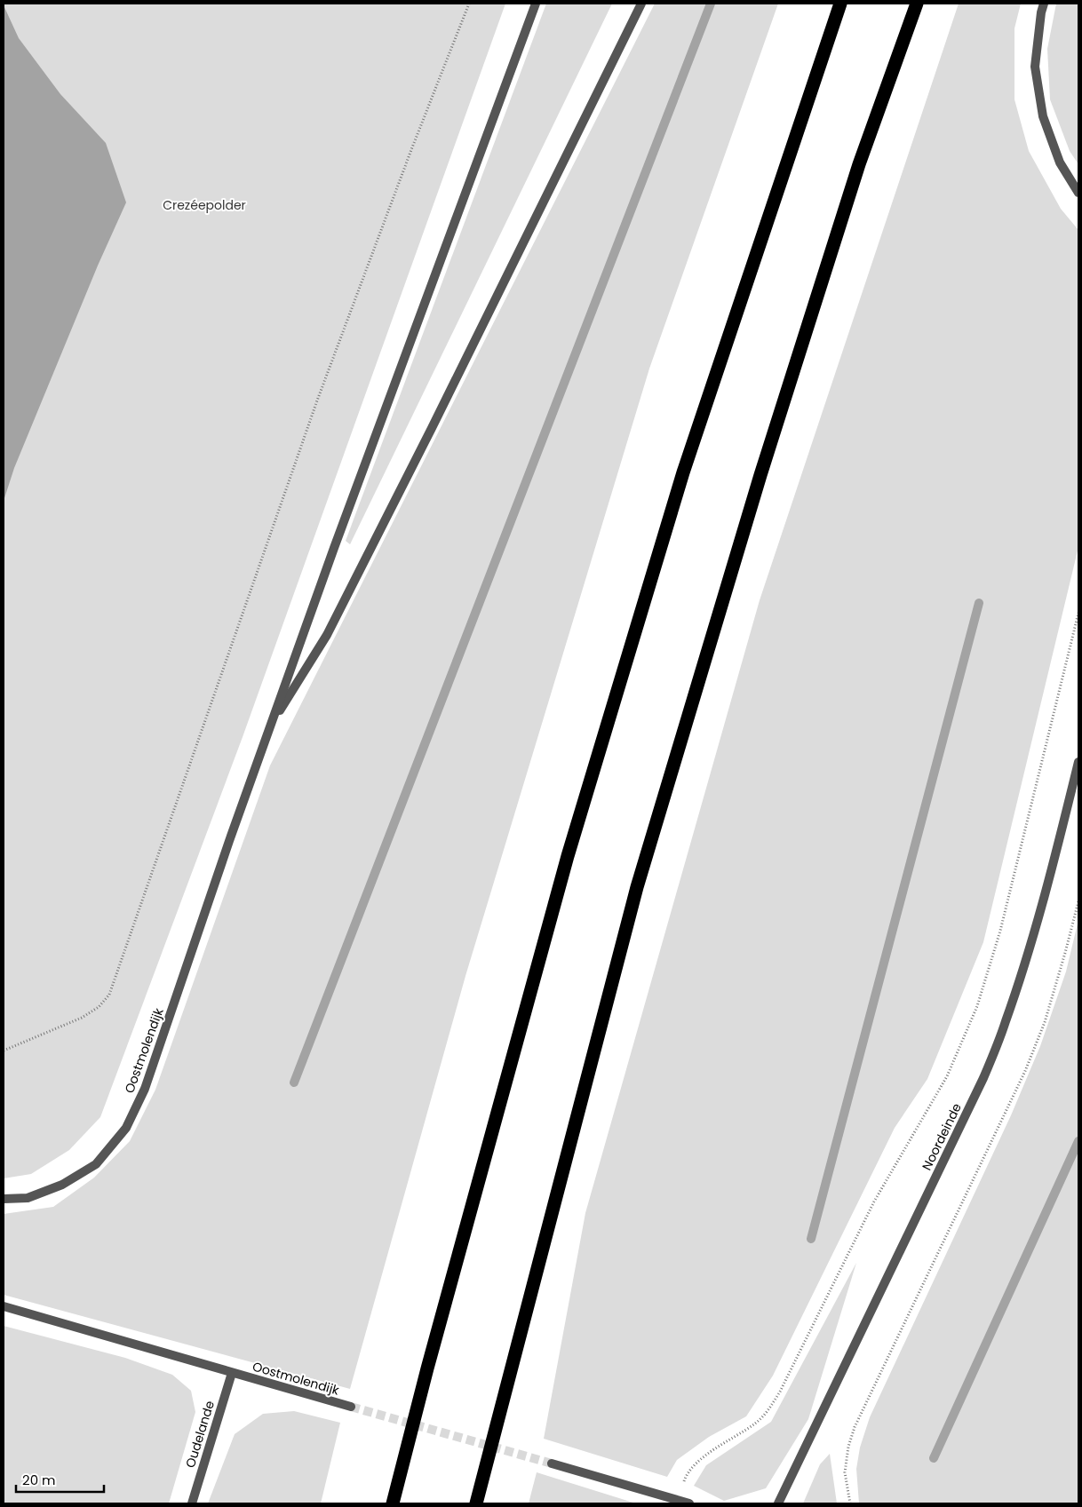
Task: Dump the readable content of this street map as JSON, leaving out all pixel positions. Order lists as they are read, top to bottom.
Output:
{
  "streets": {
    "street": ["Oostmolendijk", "Noordeinde", "Oudelande"]
  },
  "crossings": [
    ["Oostmolendijk", "Oudelande"]
  ],
  "parks": ["Crezéepolder"],
  "scale_bar": "20 m"
}
